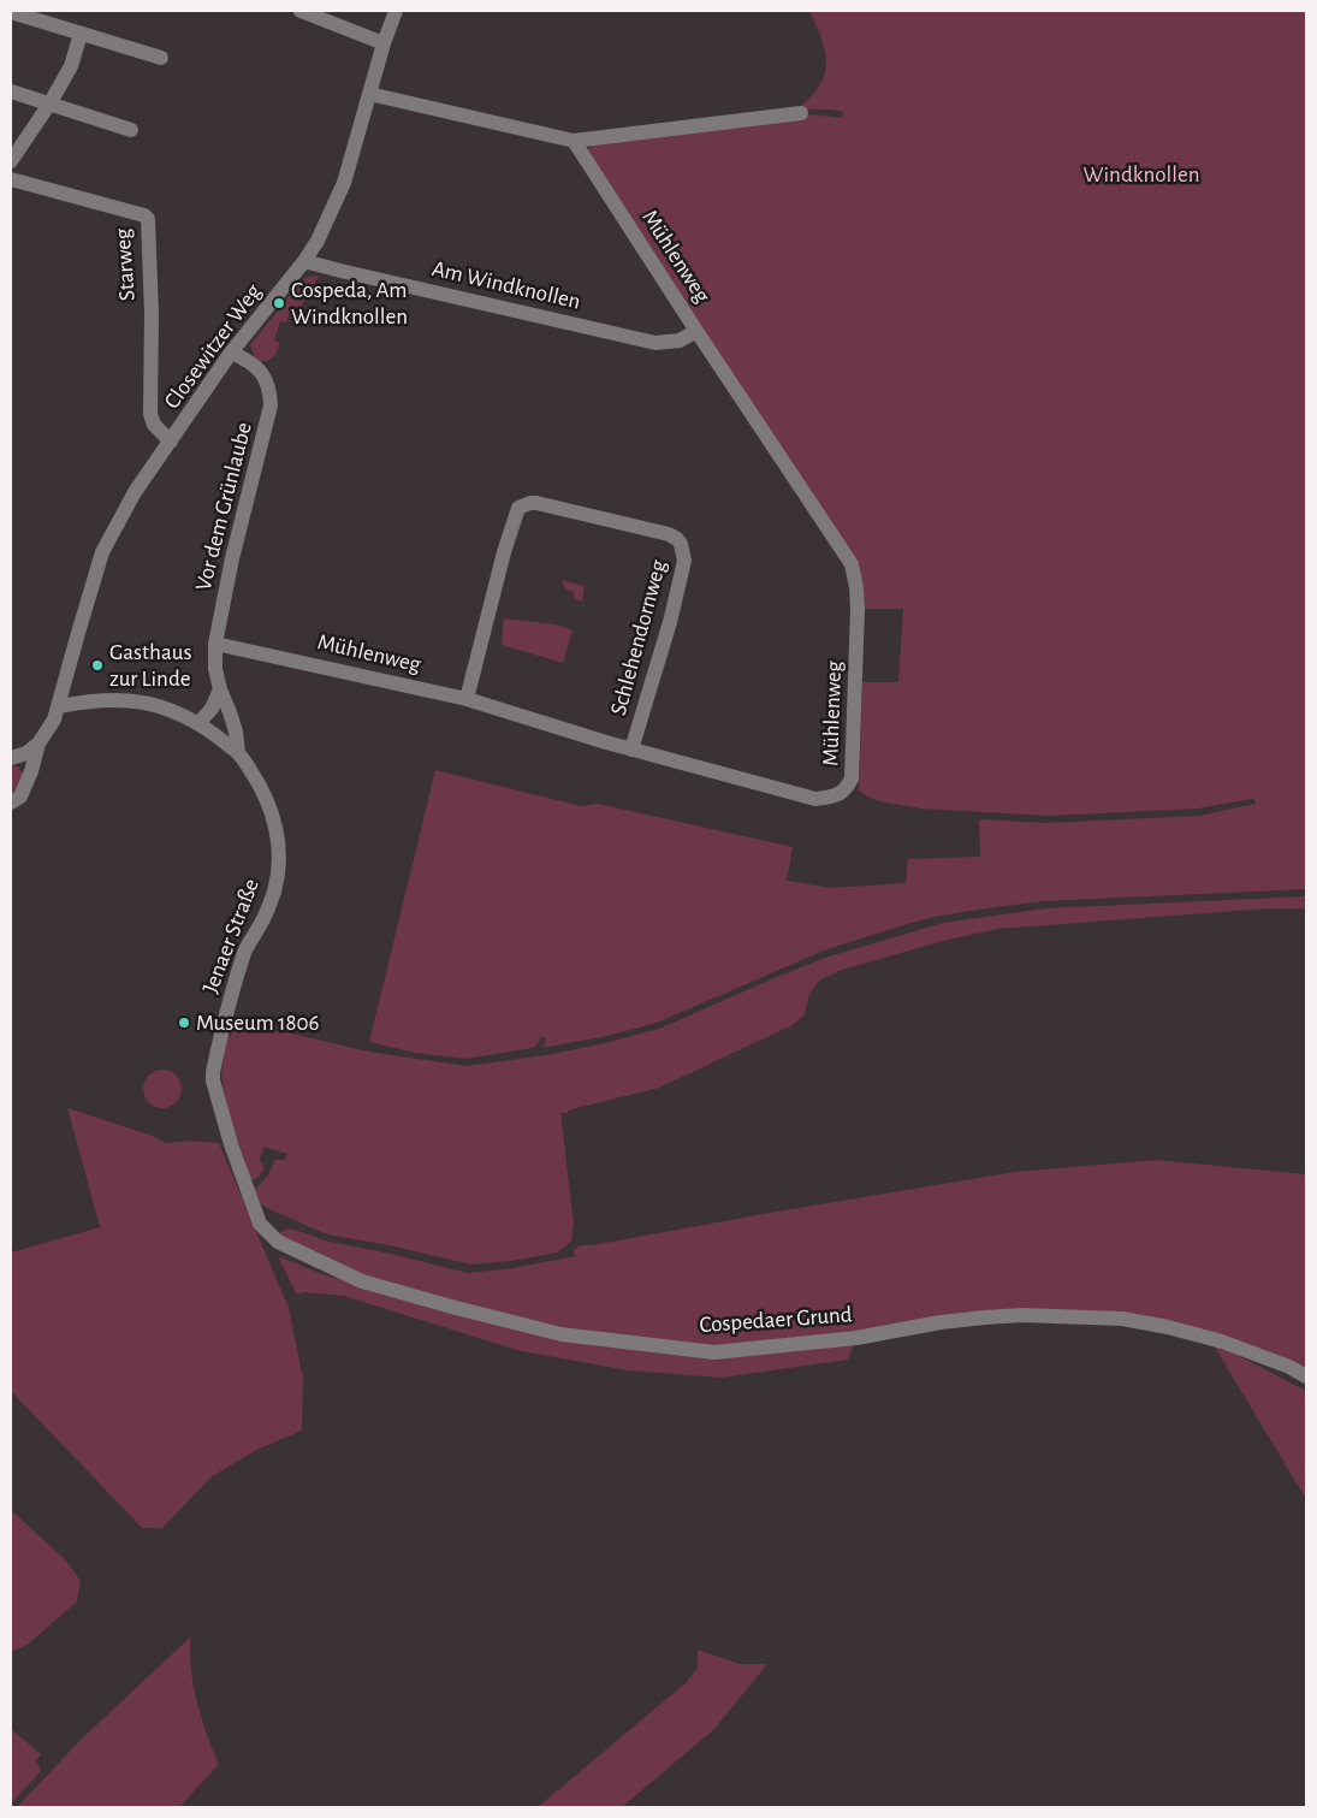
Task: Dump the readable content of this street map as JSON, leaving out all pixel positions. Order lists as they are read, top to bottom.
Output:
{
  "streets": {
    "street": [
      "Mühlenweg",
      "Starweg",
      "Am Windknollen",
      "Closewitzer Weg",
      "Vor dem Grünlaube",
      "Schlehendornweg",
      "Jenaer Straße",
      "Cospedaer Grund"
    ]
  },
  "crossings": [
    ["Mühlenweg", "Am Windknollen"],
    ["Mühlenweg", "Vor dem Grünlaube"],
    ["Mühlenweg", "Schlehendornweg"],
    ["Starweg", "Closewitzer Weg"],
    ["Am Windknollen", "Closewitzer Weg"],
    ["Closewitzer Weg", "Vor dem Grünlaube"],
    ["Closewitzer Weg", "Jenaer Straße"],
    ["Vor dem Grünlaube", "Jenaer Straße"],
    ["Jenaer Straße", "Cospedaer Grund"]
  ],
  "parks": ["Windknollen"],
  "places": ["Cospeda, Am Windknollen", "Gasthaus zur Linde", "Museum 1806"]
}
